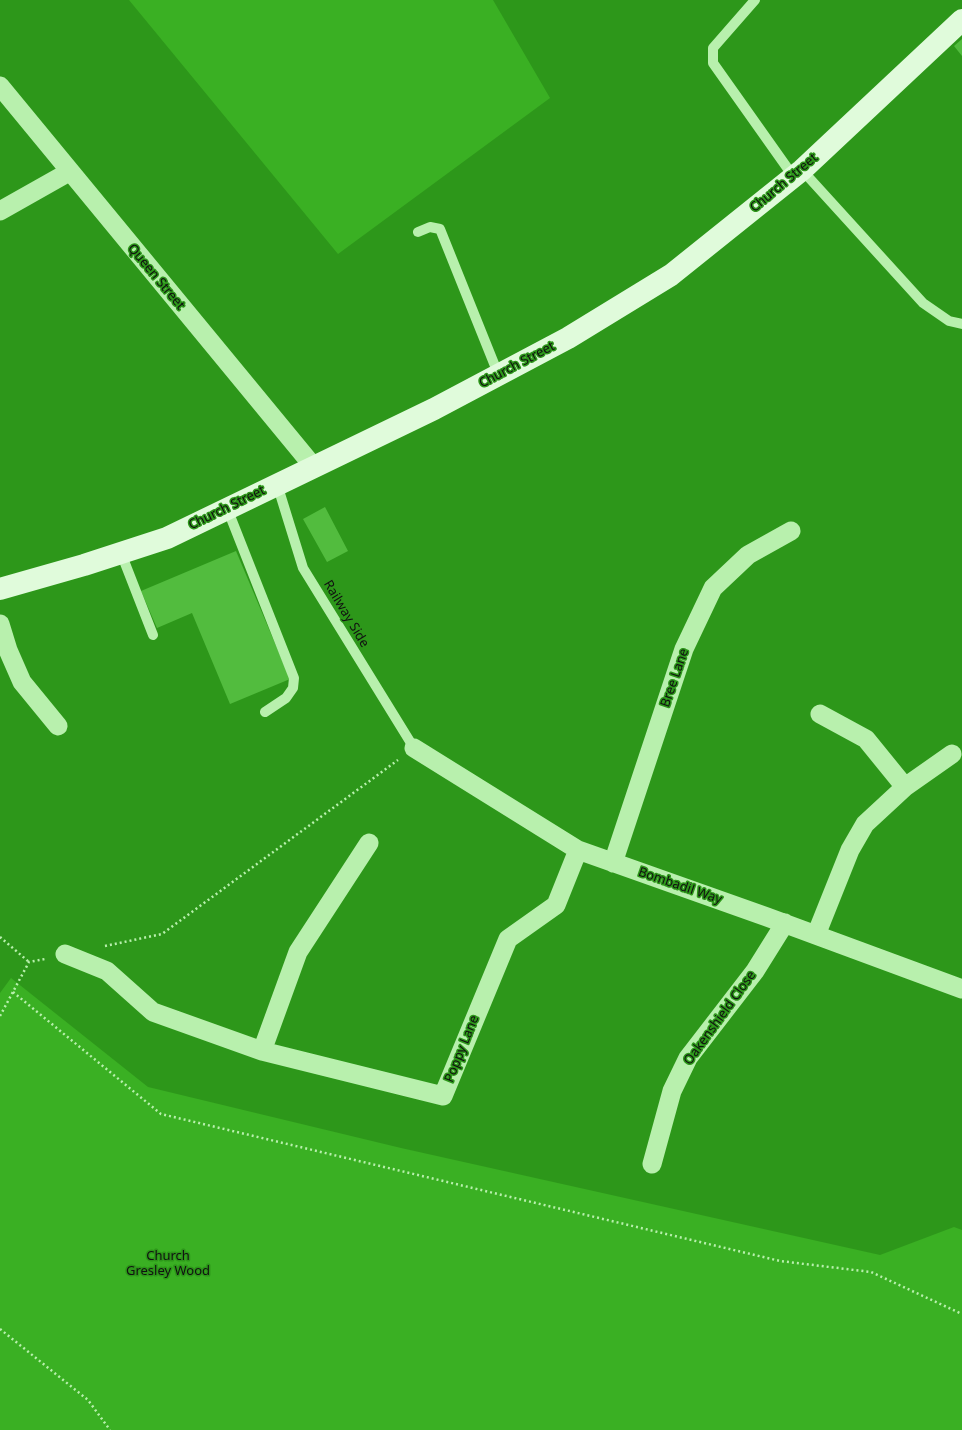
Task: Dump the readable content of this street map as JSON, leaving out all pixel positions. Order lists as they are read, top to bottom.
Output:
{
  "streets": {
    "street": [
      "Church Street",
      "Queen Street",
      "Bree Lane",
      "Bombadil Way",
      "Oakenshield Close",
      "Poppy Lane"
    ],
    "lane": ["Railway Side"]
  },
  "crossings": [
    ["Church Street", "Queen Street"],
    ["Church Street", "Railway Side"],
    ["Railway Side", "Bombadil Way"],
    ["Bree Lane", "Bombadil Way"],
    ["Bombadil Way", "Oakenshield Close"],
    ["Bombadil Way", "Poppy Lane"]
  ],
  "parks": ["Church Gresley Wood"]
}
